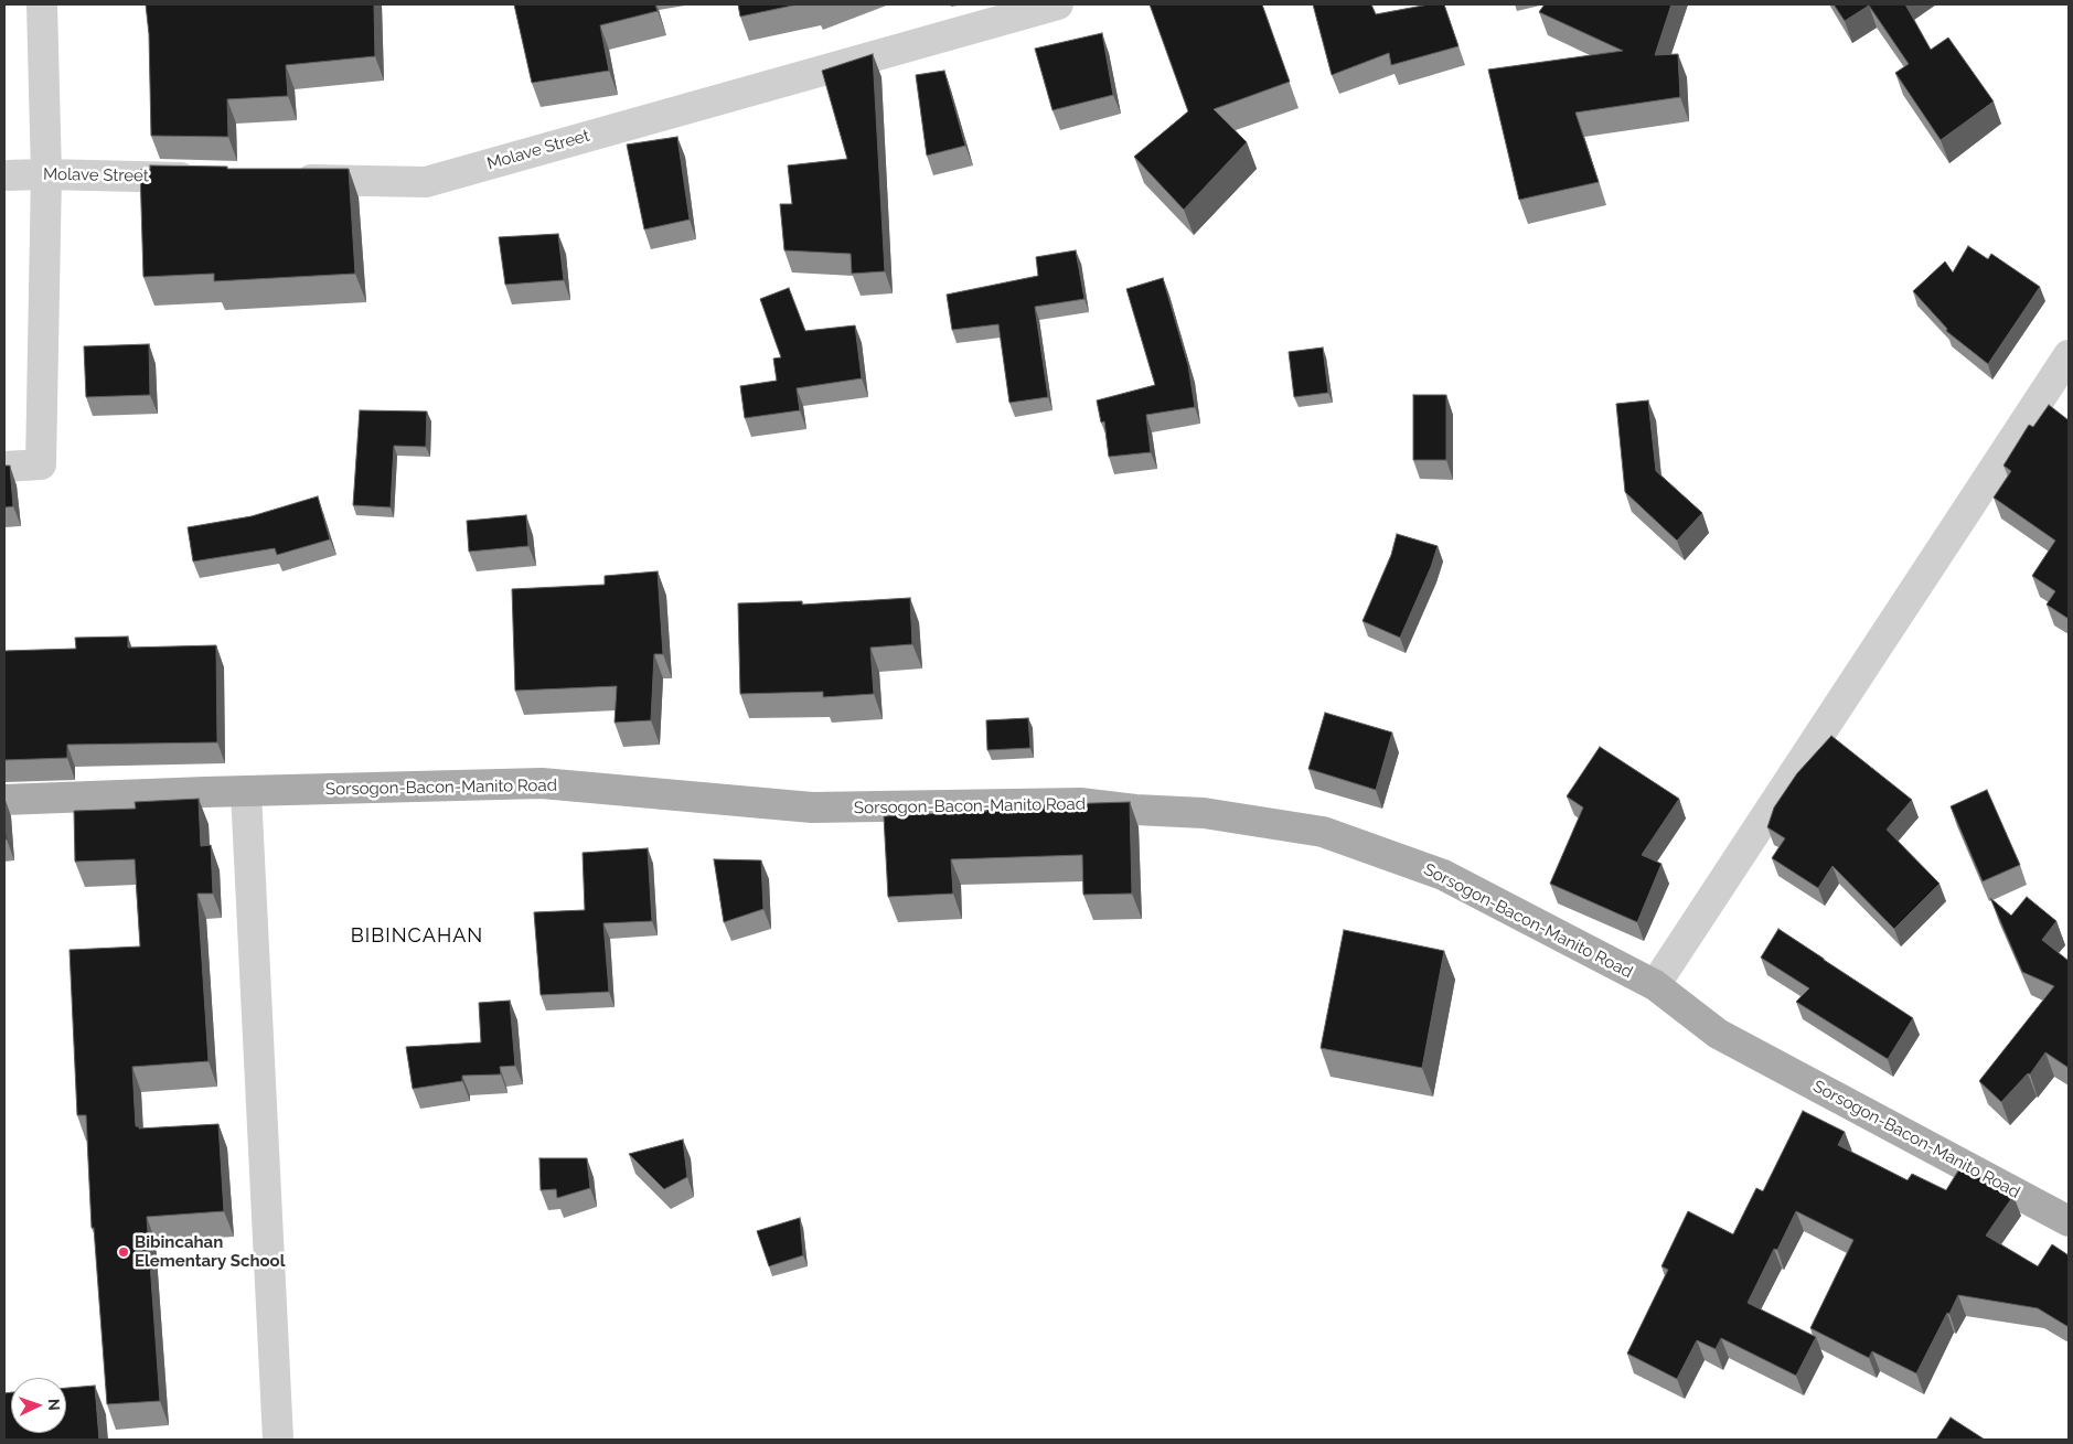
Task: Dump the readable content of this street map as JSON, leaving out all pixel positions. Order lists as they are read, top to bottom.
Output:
{
  "streets": {
    "main road": ["Sorsogon-Bacon-Manito Road"],
    "street": ["Molave Street"]
  },
  "districts": ["BIBINCAHAN"],
  "places": ["Bibincahan Elementary School"],
  "north": "right"
}
